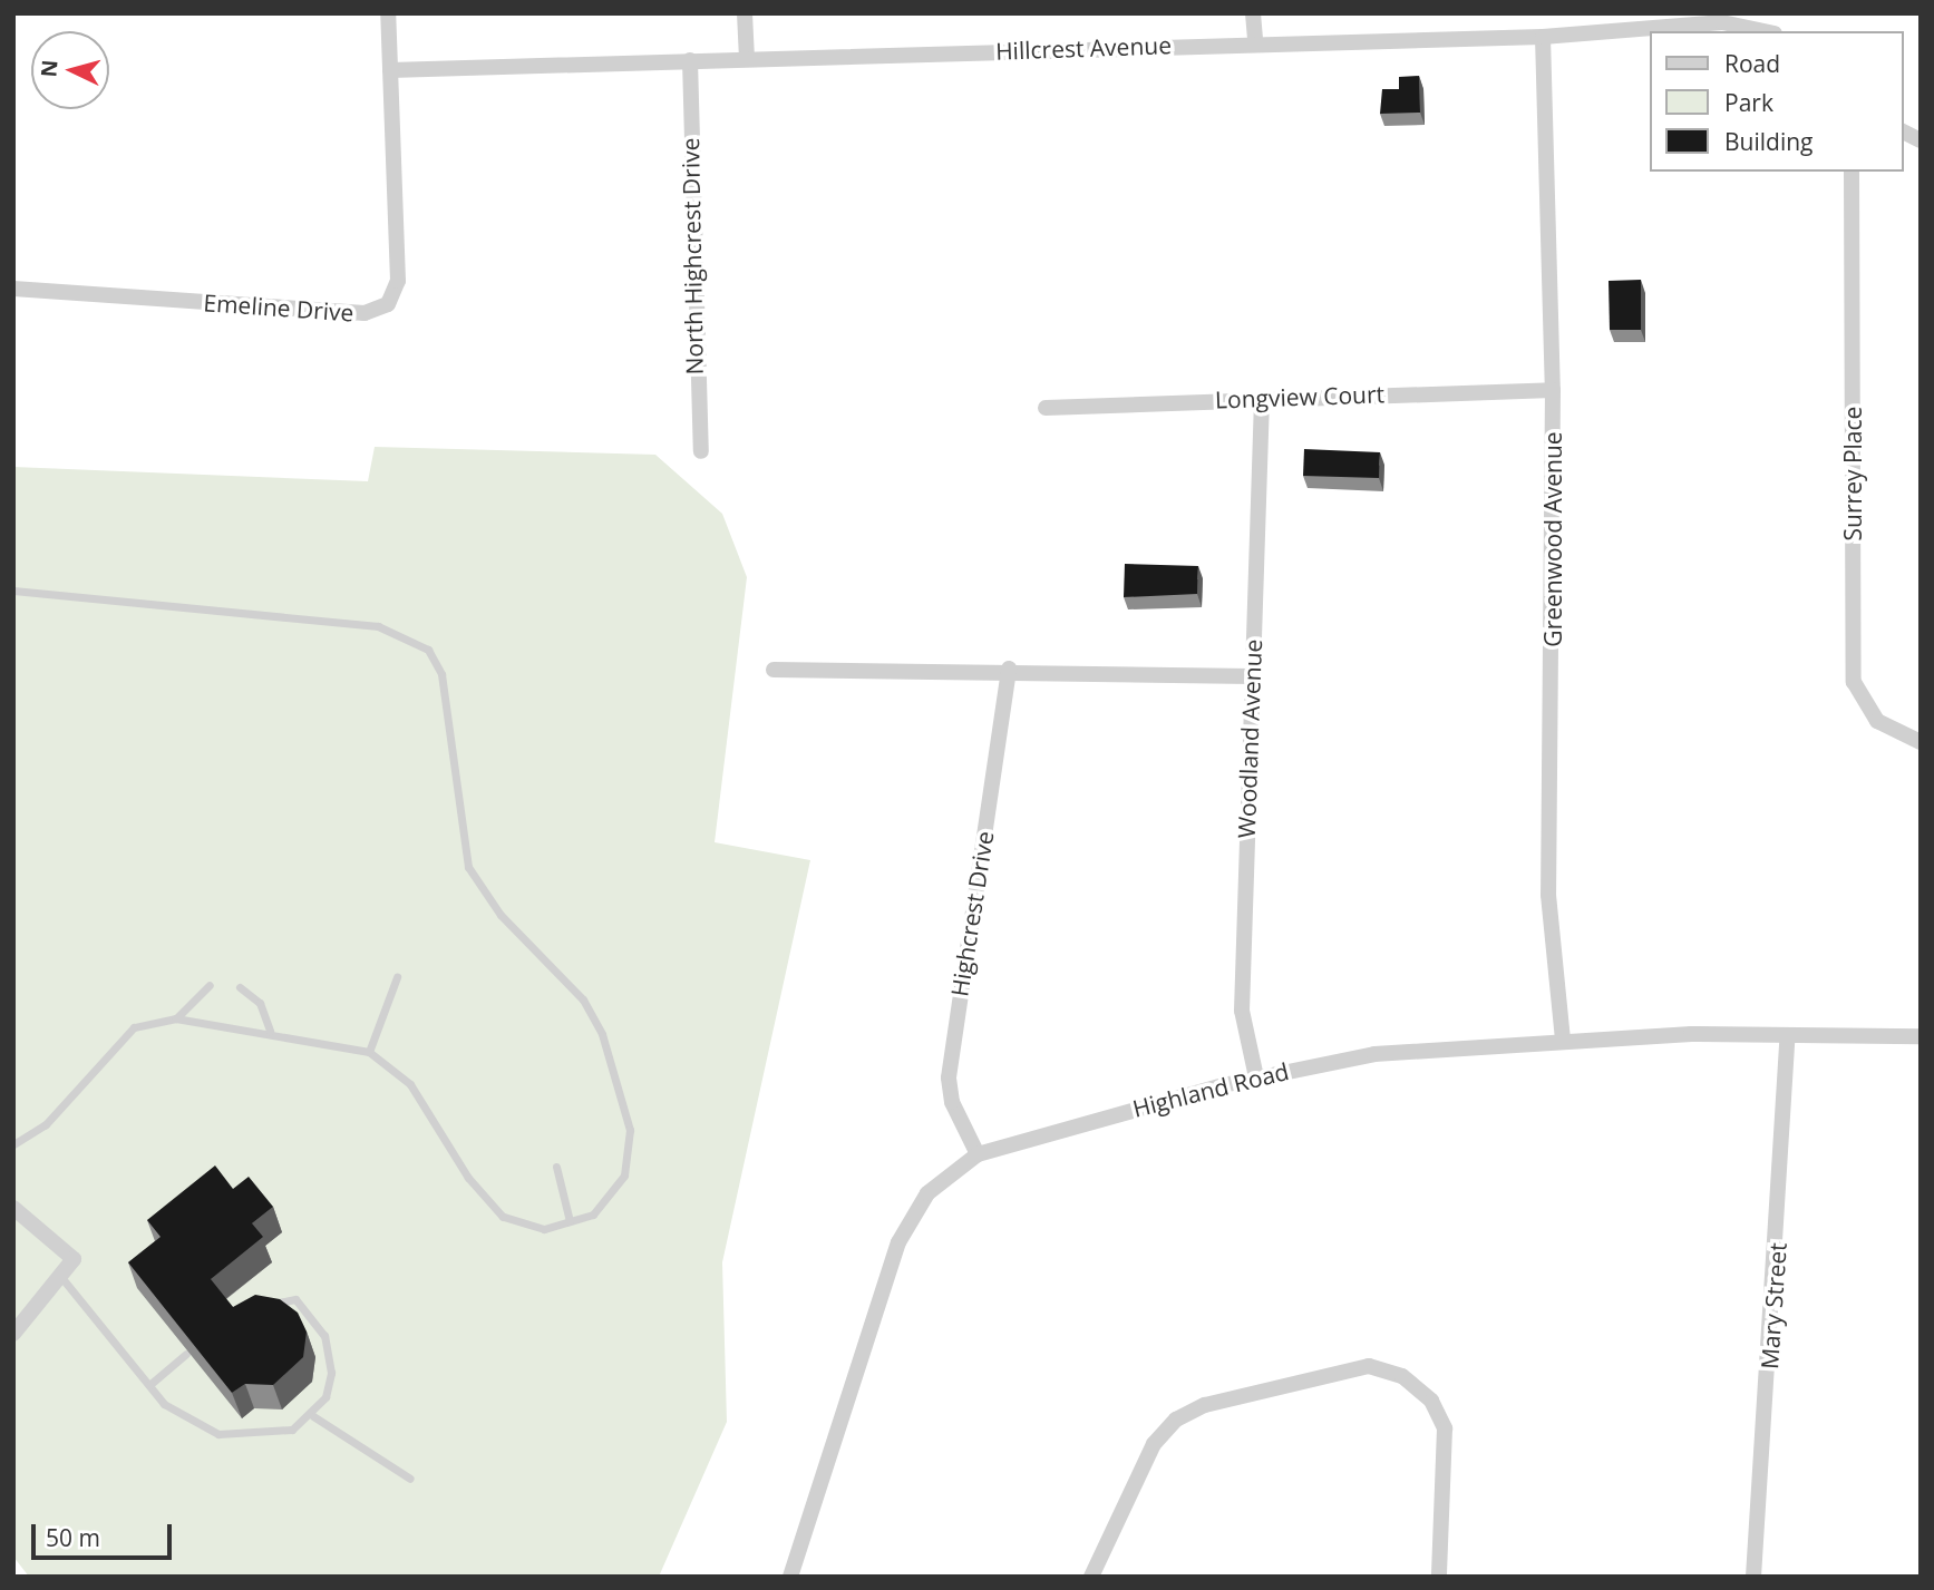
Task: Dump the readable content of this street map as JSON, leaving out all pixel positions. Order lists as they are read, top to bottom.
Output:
{
  "streets": {
    "street": [
      "Hillcrest Avenue",
      "North Highcrest Drive",
      "Emeline Drive",
      "Longview Court",
      "Surrey Place",
      "Greenwood Avenue",
      "Woodland Avenue",
      "Highcrest Drive",
      "Highland Road",
      "Mary Street"
    ]
  },
  "crossings": [
    ["Hillcrest Avenue", "North Highcrest Drive"],
    ["Hillcrest Avenue", "Emeline Drive"],
    ["Hillcrest Avenue", "Greenwood Avenue"],
    ["Longview Court", "Greenwood Avenue"],
    ["Longview Court", "Woodland Avenue"],
    ["Greenwood Avenue", "Highland Road"],
    ["Woodland Avenue", "Highland Road"],
    ["Highcrest Drive", "Highland Road"],
    ["Highland Road", "Mary Street"]
  ],
  "legend": ["Road", "Park", "Building"],
  "scale_bar": "50 m",
  "north": "left"
}
